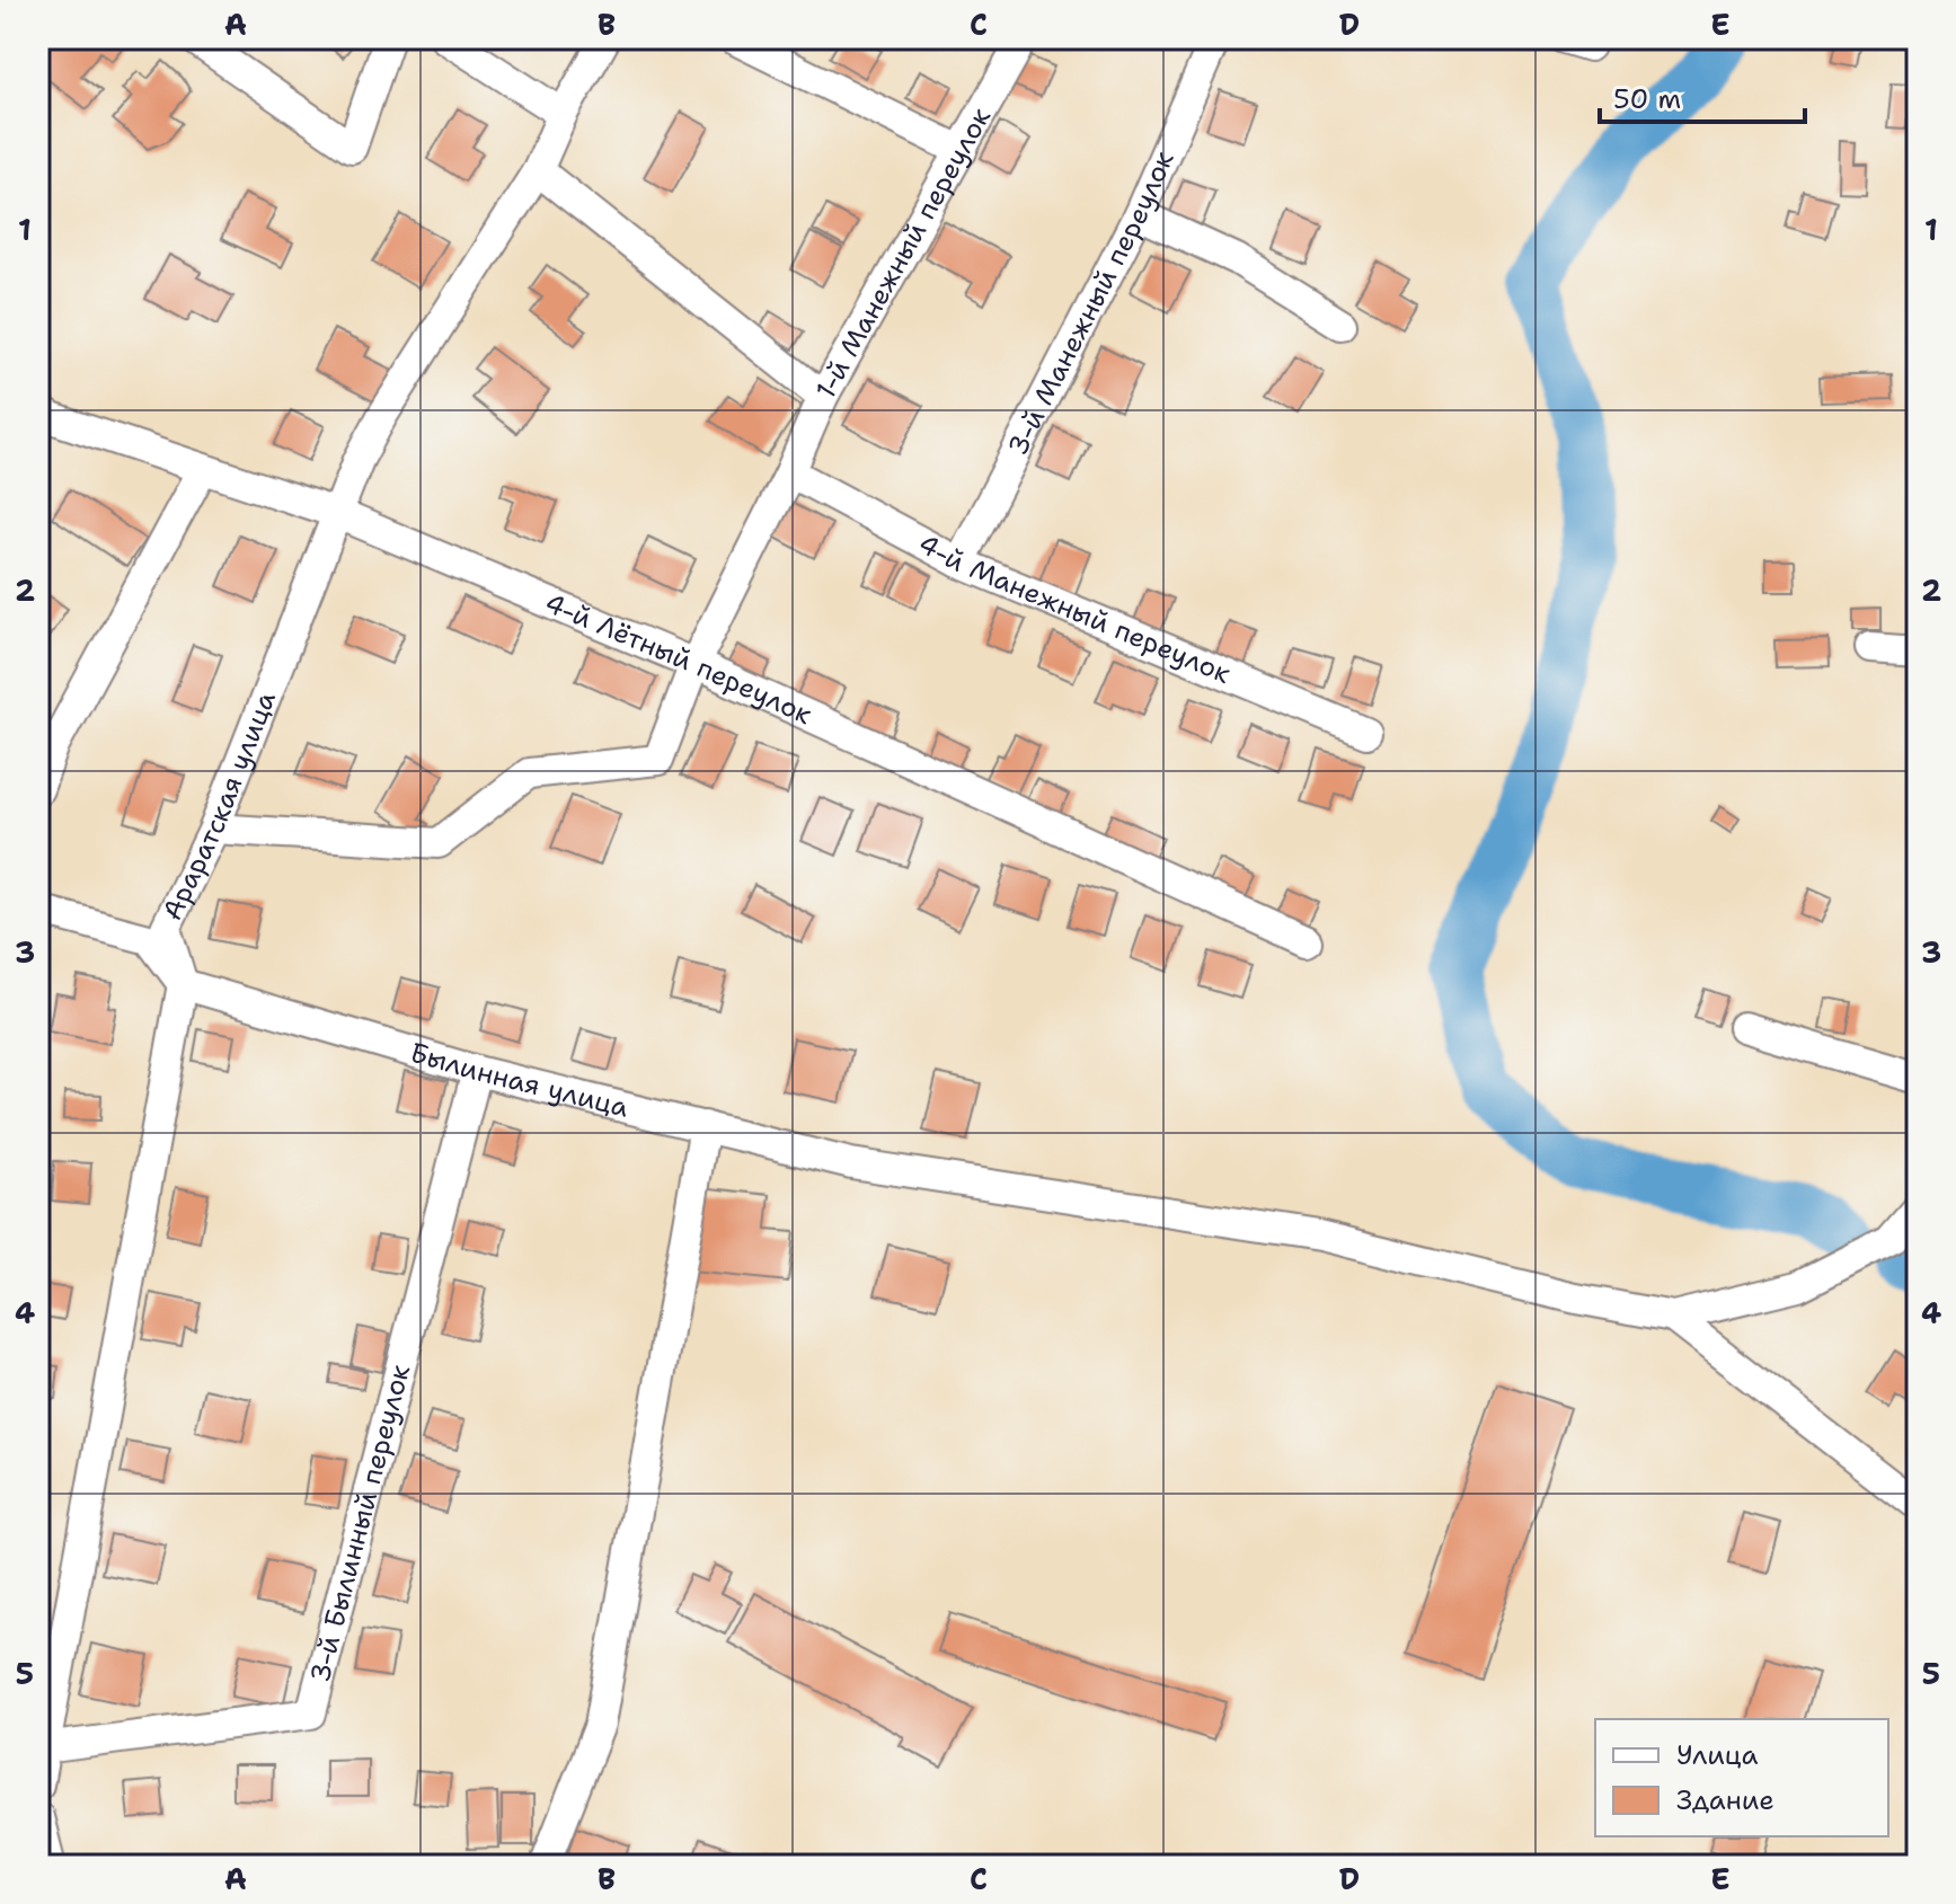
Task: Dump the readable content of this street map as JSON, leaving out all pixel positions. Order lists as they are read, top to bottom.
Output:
{
  "streets": {
    "street": [
      "1-й Манежный переулок",
      "3-й Манежный переулок",
      "4-й Манежный переулок",
      "4-й Лётный переулок",
      "Араратская улица",
      "Былинная улица",
      "3-й Былинный переулок"
    ]
  },
  "crossings": [
    ["1-й Манежный переулок", "4-й Манежный переулок"],
    ["1-й Манежный переулок", "4-й Лётный переулок"],
    ["1-й Манежный переулок", "Араратская улица"],
    ["3-й Манежный переулок", "4-й Манежный переулок"],
    ["4-й Лётный переулок", "Араратская улица"],
    ["Араратская улица", "Былинная улица"],
    ["Араратская улица", "3-й Былинный переулок"],
    ["Былинная улица", "3-й Былинный переулок"]
  ],
  "legend": ["Улица", "Здание"],
  "scale_bar": "50 m",
  "grid": {
    "columns": [
      "A",
      "B",
      "C",
      "D",
      "E"
    ],
    "rows": [
      "1",
      "2",
      "3",
      "4",
      "5"
    ]
  }
}
